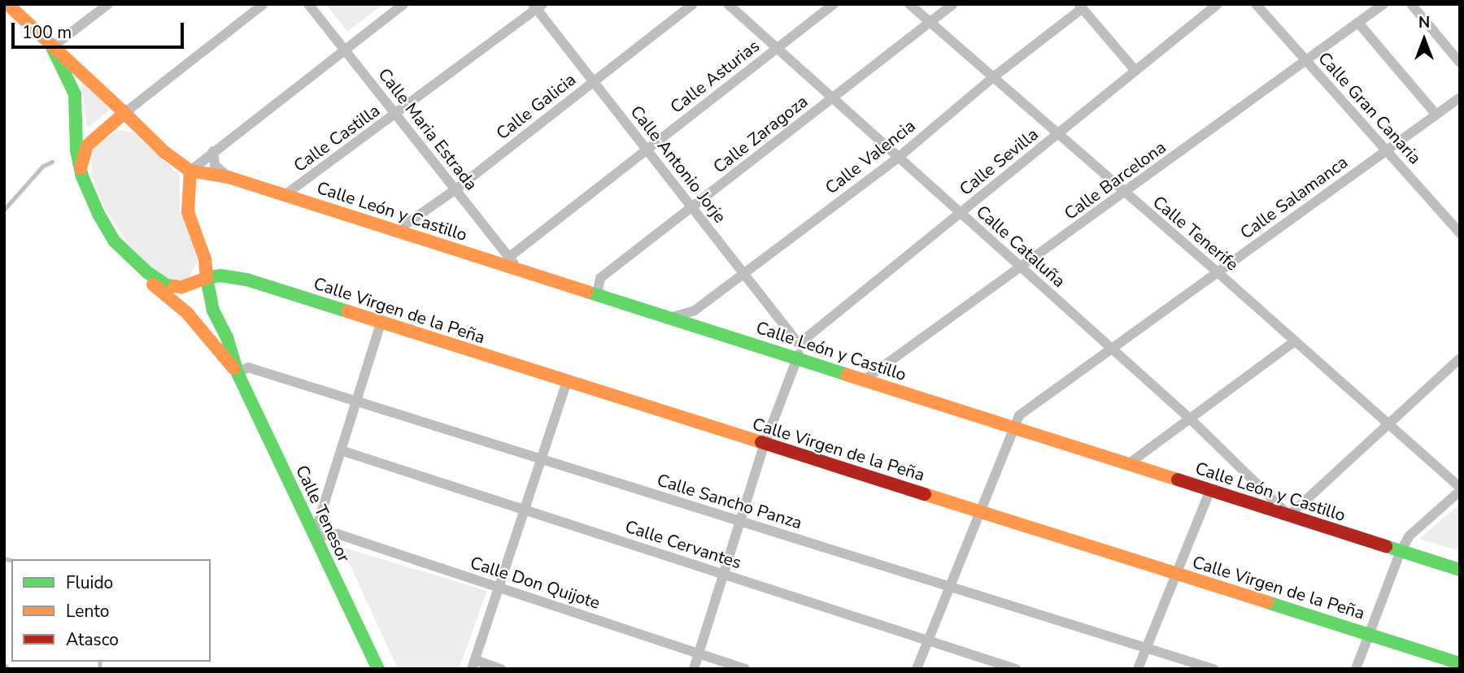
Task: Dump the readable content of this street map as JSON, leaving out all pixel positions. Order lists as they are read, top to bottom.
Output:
{
  "streets": {
    "street": [
      "Calle Asturias",
      "Calle Galicia",
      "Calle Gran Canaria",
      "Calle Maria Estrada",
      "Calle Zaragoza",
      "Calle Castilla",
      "Calle Valencia",
      "Calle Sevilla",
      "Calle Antonio Jorje",
      "Calle Barcelona",
      "Calle Salamanca",
      "Calle León y Castillo",
      "Calle Tenerife",
      "Calle Cataluña",
      "Calle Virgen de la Peña",
      "Calle Sancho Panza",
      "Calle Tenesor",
      "Calle Cervantes",
      "Calle Don Quijote"
    ]
  },
  "crossings": [
    ["Calle Asturias", "Calle Maria Estrada"],
    ["Calle Asturias", "Calle Antonio Jorje"],
    ["Calle Asturias", "Calle Cataluña"],
    ["Calle Galicia", "Calle Maria Estrada"],
    ["Calle Galicia", "Calle Antonio Jorje"],
    ["Calle Galicia", "Calle León y Castillo"],
    ["Calle Gran Canaria", "Calle Barcelona"],
    ["Calle Gran Canaria", "Calle Salamanca"],
    ["Calle Maria Estrada", "Calle Castilla"],
    ["Calle Maria Estrada", "Calle León y Castillo"],
    ["Calle Zaragoza", "Calle Antonio Jorje"],
    ["Calle Zaragoza", "Calle León y Castillo"],
    ["Calle Zaragoza", "Calle Tenerife"],
    ["Calle Zaragoza", "Calle Cataluña"],
    ["Calle Castilla", "Calle Antonio Jorje"],
    ["Calle Castilla", "Calle León y Castillo"],
    ["Calle Valencia", "Calle Antonio Jorje"],
    ["Calle Valencia", "Calle León y Castillo"],
    ["Calle Valencia", "Calle Tenerife"],
    ["Calle Valencia", "Calle Cataluña"],
    ["Calle Sevilla", "Calle Antonio Jorje"],
    ["Calle Sevilla", "Calle Tenerife"],
    ["Calle Sevilla", "Calle Cataluña"],
    ["Calle Barcelona", "Calle León y Castillo"],
    ["Calle Barcelona", "Calle Tenerife"],
    ["Calle Barcelona", "Calle Cataluña"],
    ["Calle Salamanca", "Calle León y Castillo"],
    ["Calle Salamanca", "Calle Tenerife"],
    ["Calle Salamanca", "Calle Cataluña"],
    ["Calle Salamanca", "Calle Virgen de la Peña"],
    ["Calle Salamanca", "Calle Sancho Panza"],
    ["Calle Salamanca", "Calle Cervantes"],
    ["Calle León y Castillo", "Calle Cataluña"],
    ["Calle León y Castillo", "Calle Tenesor"],
    ["Calle Virgen de la Peña", "Calle Tenesor"],
    ["Calle Sancho Panza", "Calle Tenesor"],
    ["Calle Tenesor", "Calle Don Quijote"]
  ],
  "legend": ["Fluido", "Lento", "Atasco"],
  "scale_bar": "100 m",
  "north": "top"
}
